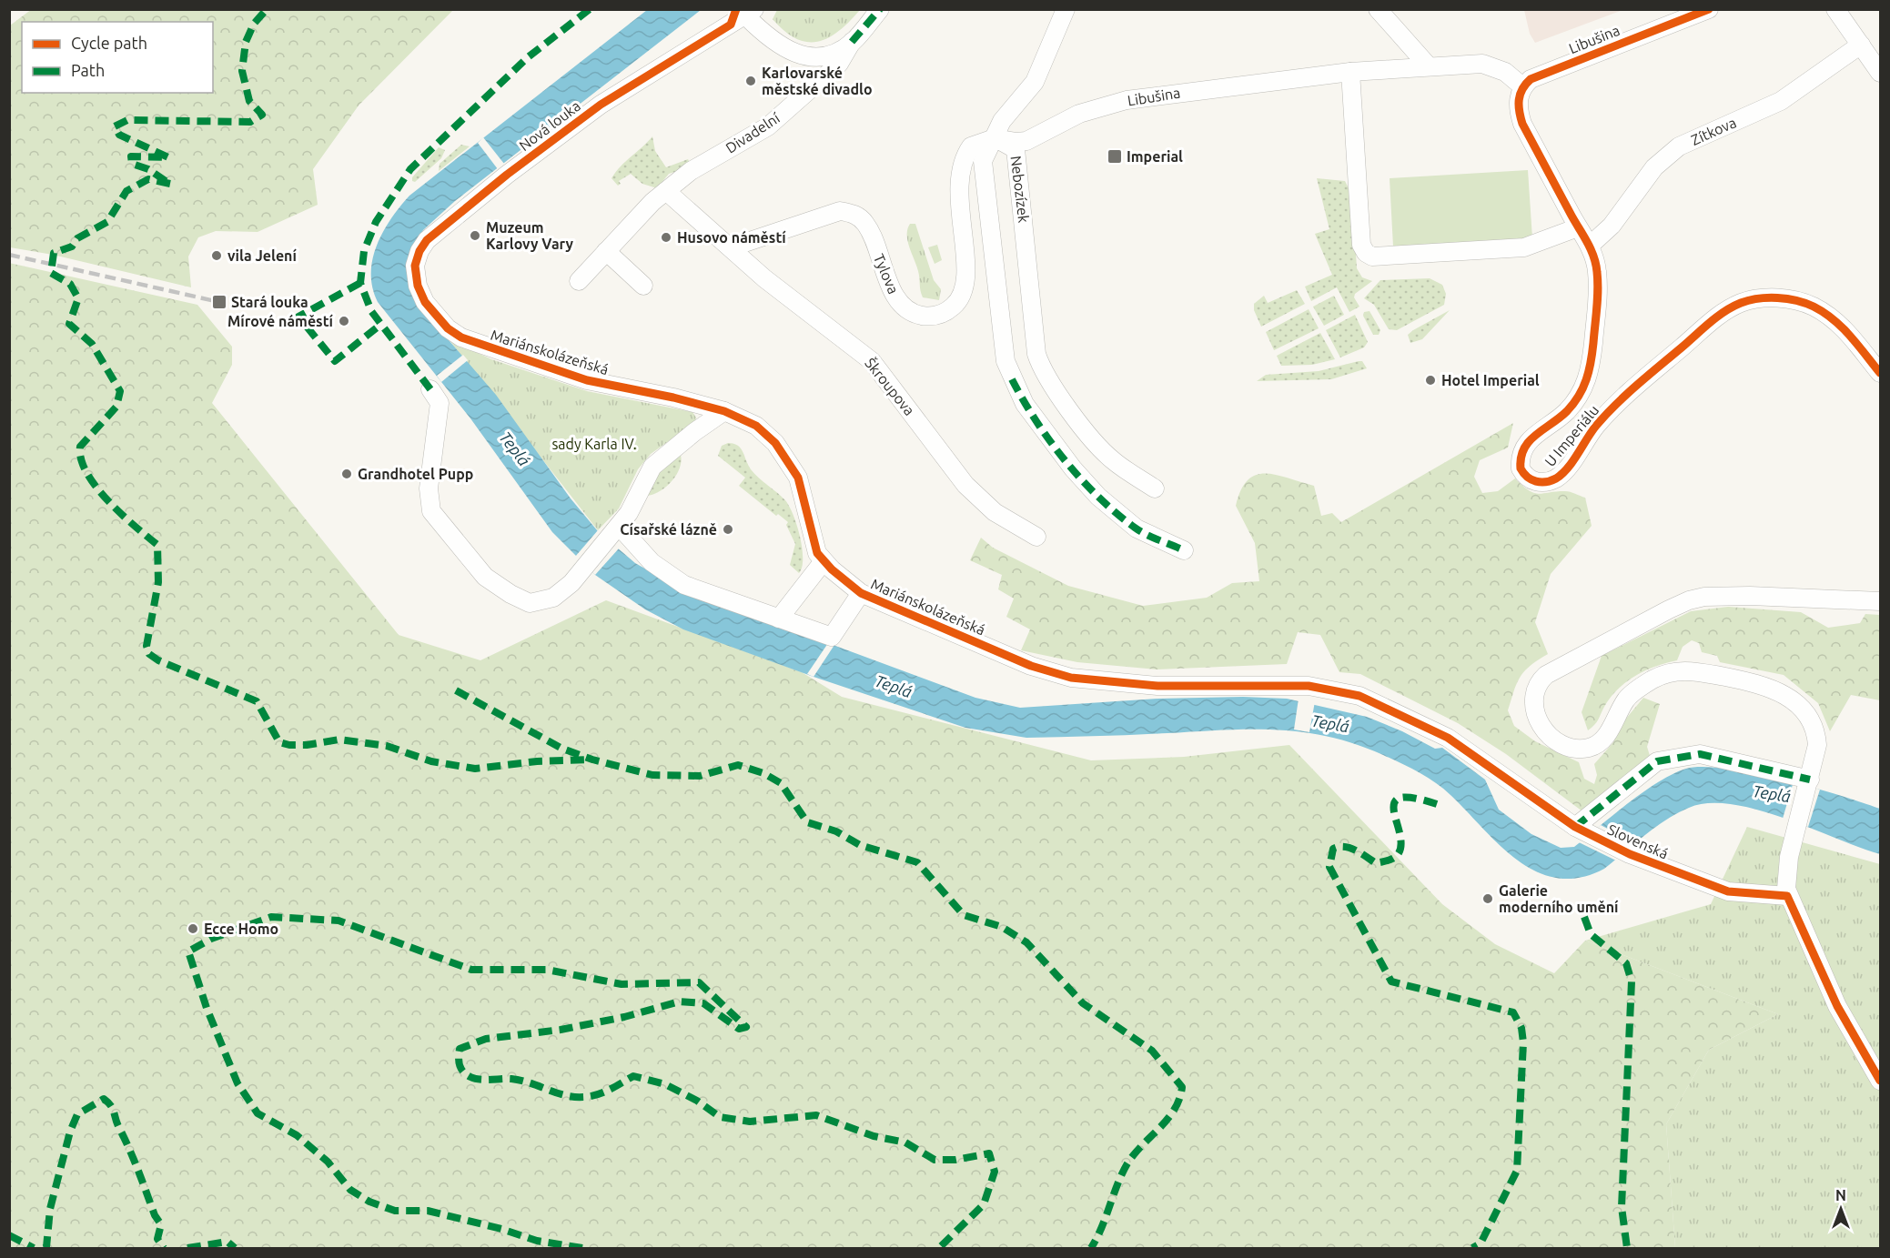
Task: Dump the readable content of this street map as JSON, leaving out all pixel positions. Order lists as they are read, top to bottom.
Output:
{
  "streets": {
    "street": [
      "Libušina",
      "Nová louka",
      "Zítkova",
      "Divadelní",
      "Nebozízek",
      "Tylova",
      "Mariánskolázeňská",
      "Škroupova",
      "U Imperiálu",
      "Slovenská"
    ]
  },
  "crossings": [
    ["Libušina", "Nebozízek"],
    ["Libušina", "Tylova"],
    ["Libušina", "U Imperiálu"],
    ["Nová louka", "Mariánskolázeňská"],
    ["Zítkova", "U Imperiálu"],
    ["Nebozízek", "Tylova"],
    ["Tylova", "Škroupova"],
    ["Mariánskolázeňská", "Slovenská"]
  ],
  "water": ["Teplá"],
  "parks": ["sady Karla IV."],
  "places": {
    "other": [
      "Karlovarské městské divadlo",
      "Muzeum Karlovy Vary",
      "Husovo náměstí",
      "vila Jelení",
      "Mírové náměstí",
      "Hotel Imperial",
      "Grandhotel Pupp",
      "Císařské lázně",
      "Galerie moderního umění",
      "Ecce Homo"
    ],
    "transit": ["Imperial", "Stará louka"]
  },
  "legend": ["Cycle path", "Path"],
  "north": "top"
}
